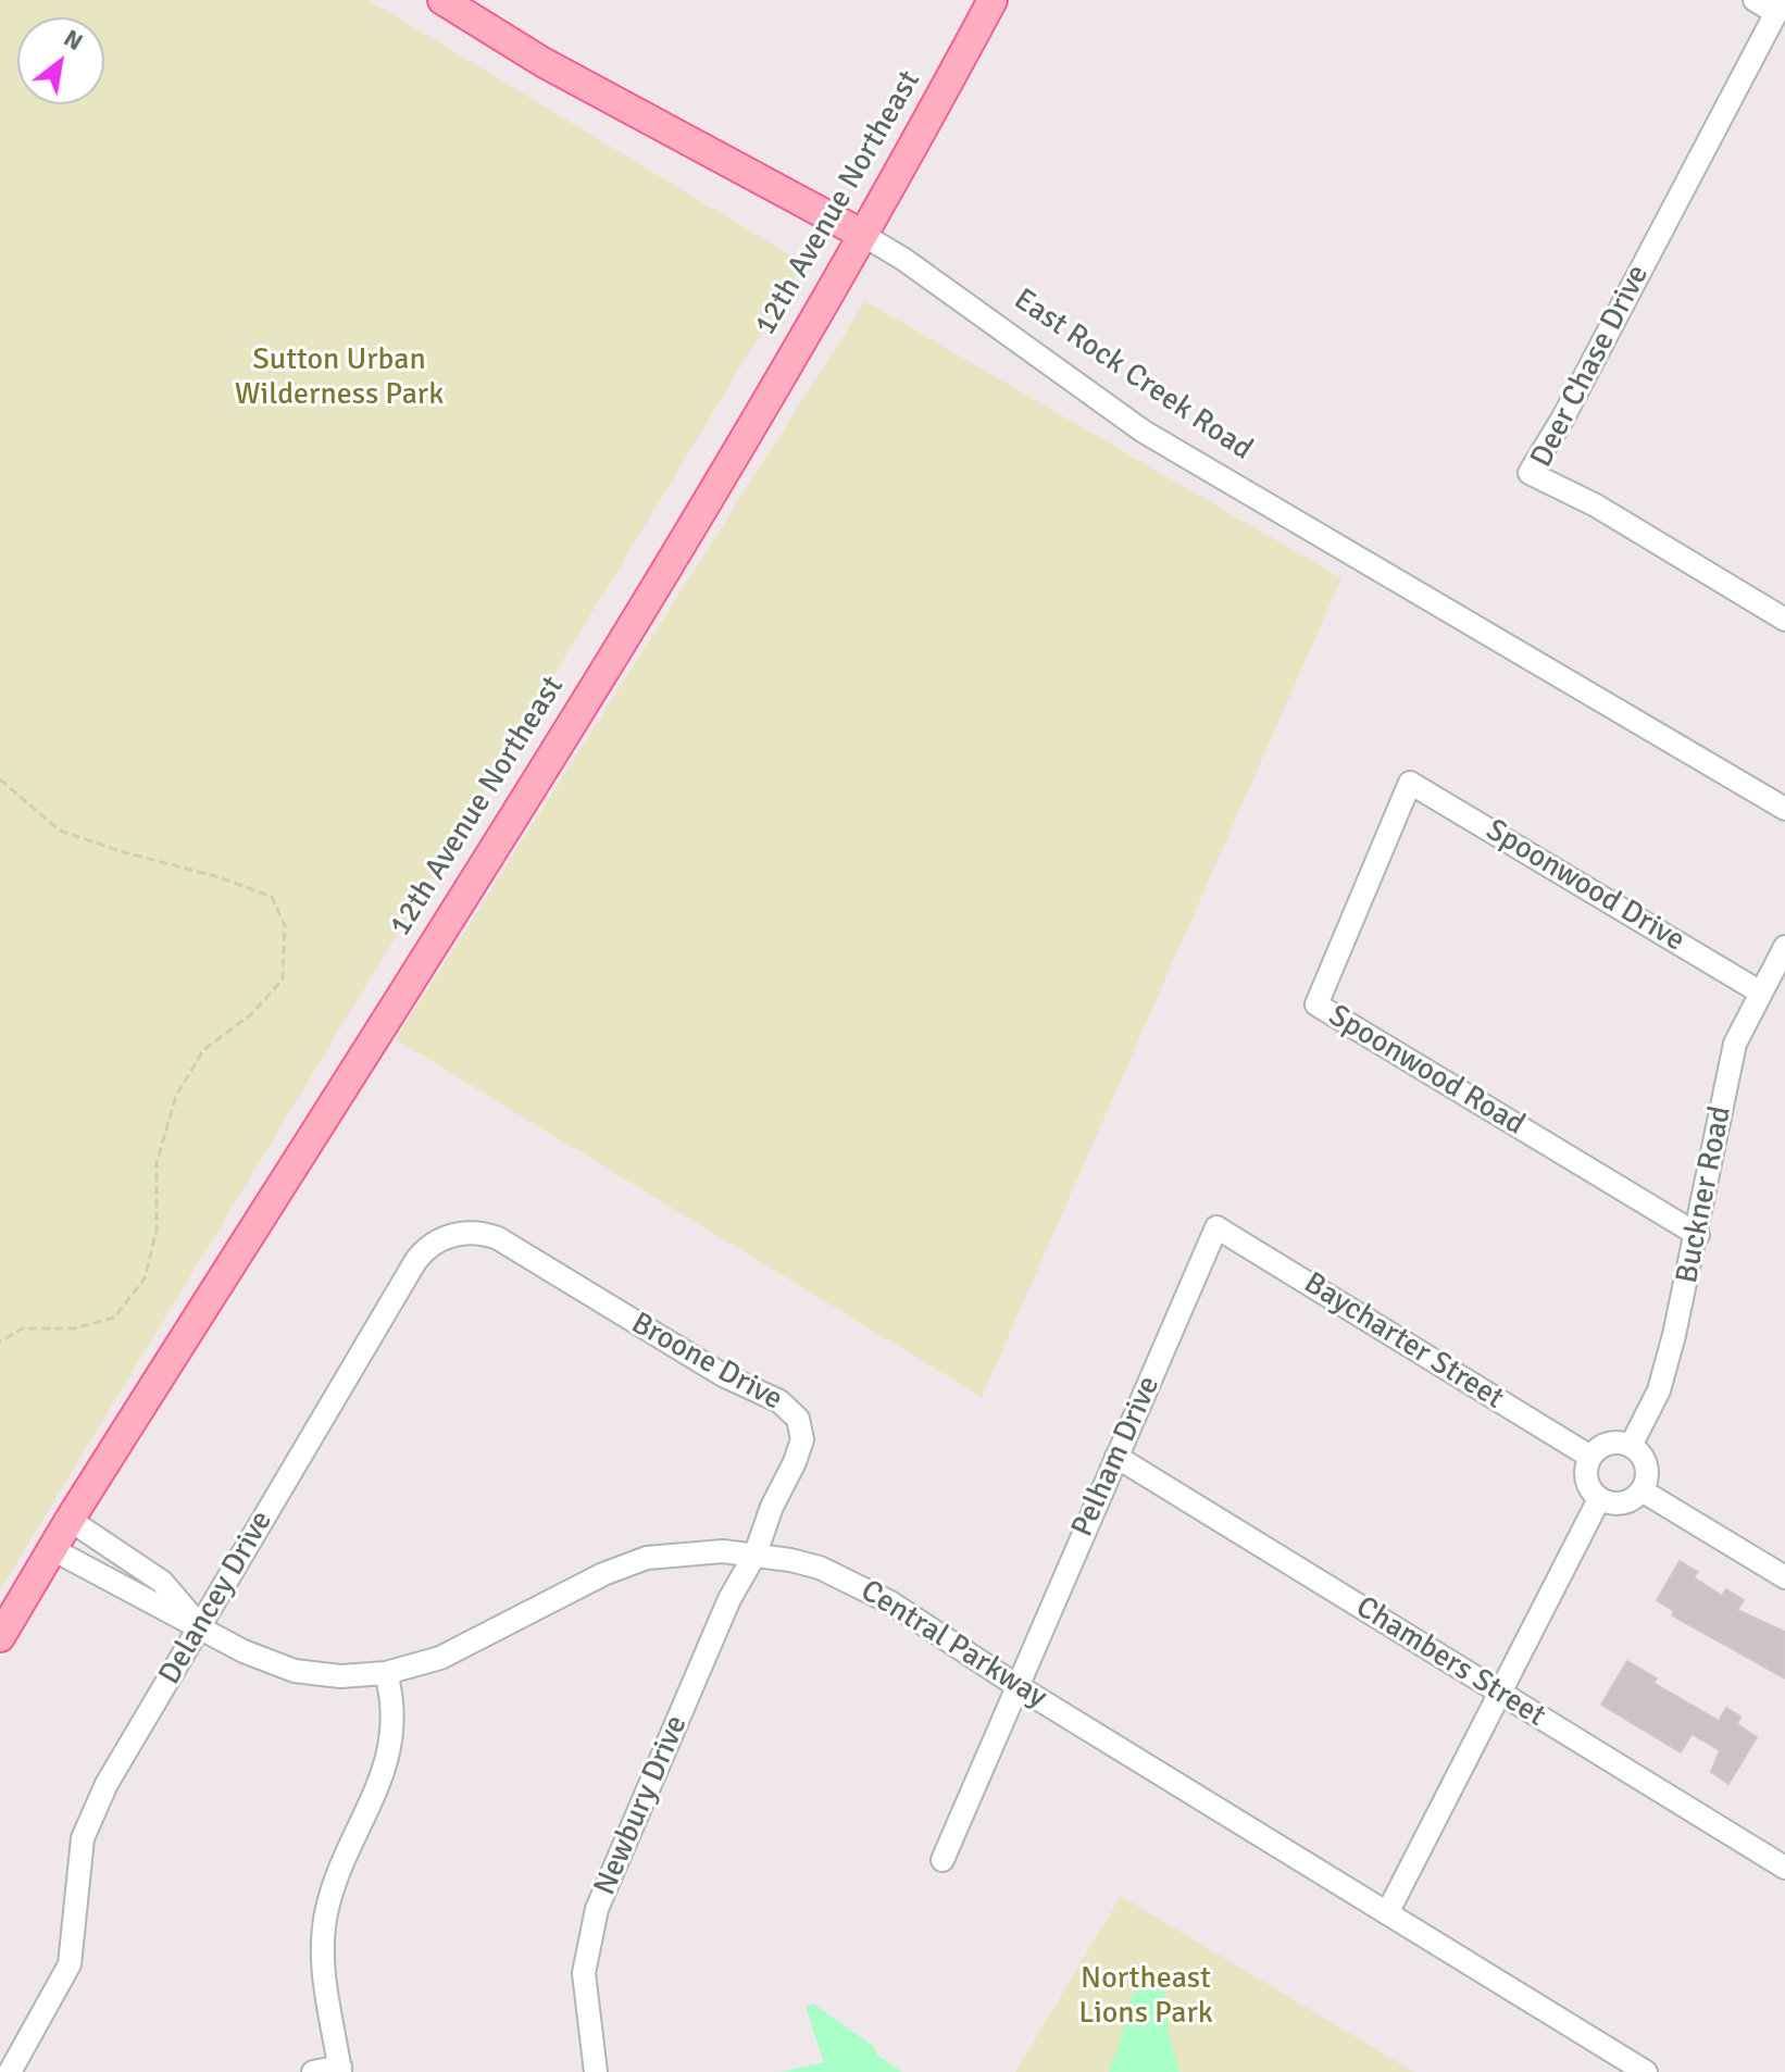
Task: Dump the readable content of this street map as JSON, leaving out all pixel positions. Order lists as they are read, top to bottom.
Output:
{
  "streets": {
    "main road": ["12th Avenue Northeast", "East Rock Creek Road"],
    "street": [
      "Deer Chase Drive",
      "Spoonwood Drive",
      "Spoonwood Road",
      "Buckner Road",
      "Baycharter Street",
      "Broone Drive",
      "Pelham Drive",
      "Delancey Drive",
      "Central Parkway",
      "Chambers Street",
      "Newbury Drive"
    ]
  },
  "crossings": [
    ["12th Avenue Northeast", "East Rock Creek Road"],
    ["12th Avenue Northeast", "Central Parkway"],
    ["Spoonwood Drive", "Spoonwood Road"],
    ["Spoonwood Drive", "Buckner Road"],
    ["Spoonwood Road", "Buckner Road"],
    ["Buckner Road", "Baycharter Street"],
    ["Baycharter Street", "Pelham Drive"],
    ["Broone Drive", "Delancey Drive"],
    ["Broone Drive", "Central Parkway"],
    ["Broone Drive", "Newbury Drive"],
    ["Pelham Drive", "Central Parkway"],
    ["Pelham Drive", "Chambers Street"],
    ["Delancey Drive", "Central Parkway"],
    ["Central Parkway", "Newbury Drive"]
  ],
  "parks": ["Sutton Urban Wilderness Park", "Northeast Lions Park"],
  "north": "top right"
}
